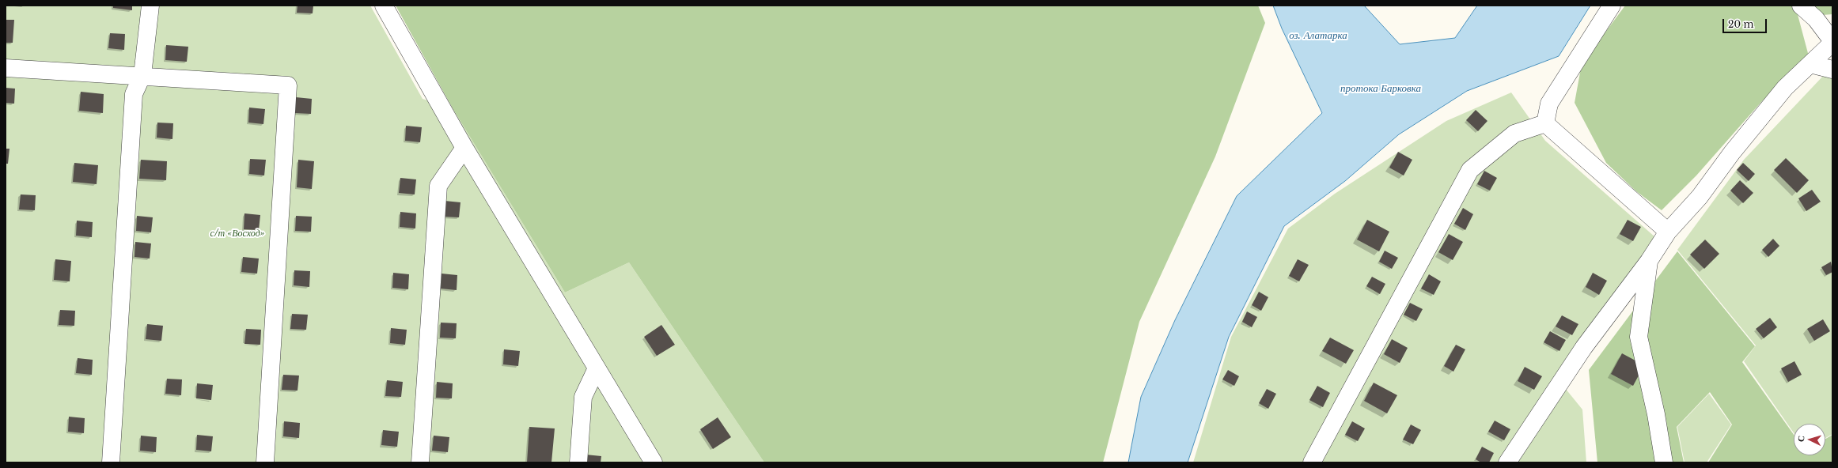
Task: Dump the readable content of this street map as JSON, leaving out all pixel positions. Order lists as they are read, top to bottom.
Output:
{
  "water": ["оз. Алатарка", "протока Барковка"],
  "parks": ["с/т «Восход»"],
  "scale_bar": "20 m",
  "north": "left"
}
